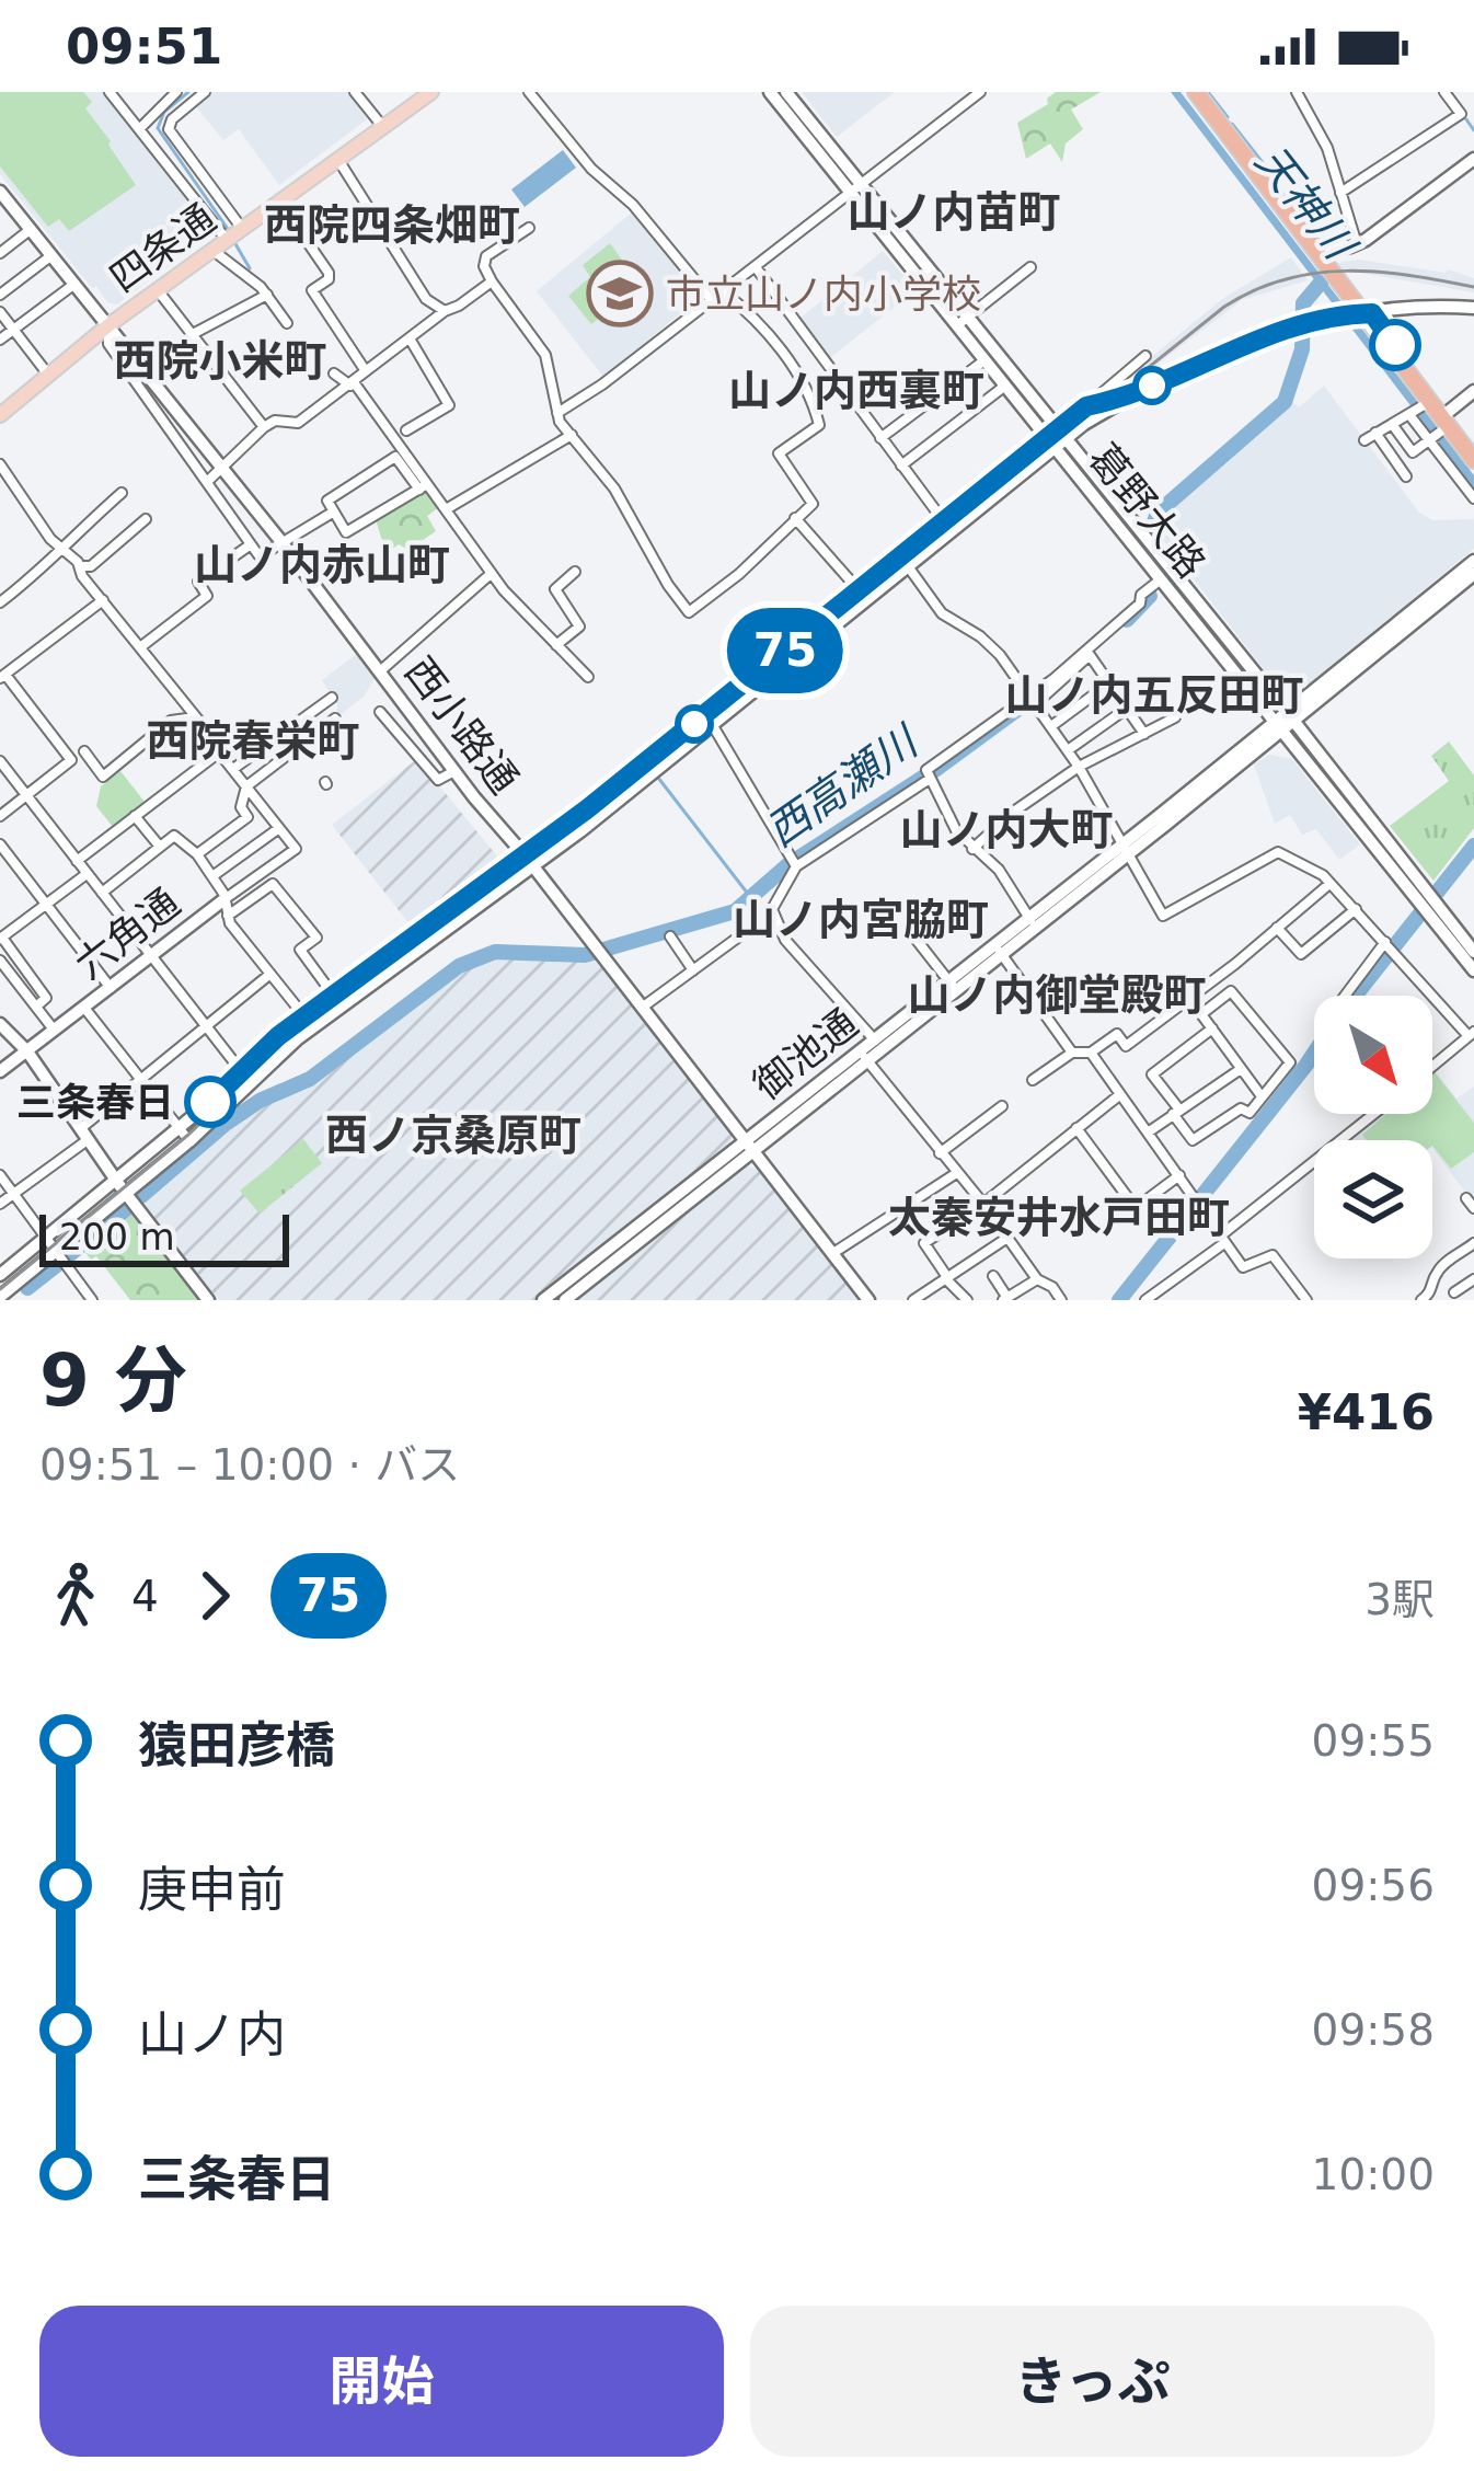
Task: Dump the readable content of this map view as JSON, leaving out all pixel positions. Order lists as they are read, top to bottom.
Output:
{
  "streets": {
    "main road": ["四条通"],
    "street": [
      "葛野大路",
      "西小路通",
      "六角通",
      "御池通"
    ]
  },
  "crossings": [
    ["四条通", "西小路通"],
    ["葛野大路", "御池通"],
    ["西小路通", "御池通"]
  ],
  "districts": [
    "山ノ内苗町",
    "西院四条畑町",
    "西院小米町",
    "山ノ内西裏町",
    "山ノ内赤山町",
    "山ノ内五反田町",
    "西院春栄町",
    "山ノ内大町",
    "山ノ内宮脇町",
    "山ノ内御堂殿町",
    "西ノ京桑原町",
    "太秦安井水戸田町"
  ],
  "water": ["天神川", "西高瀬川"],
  "places": {
    "school or university": ["市立山ノ内小学校"],
    "other": ["三条春日"]
  },
  "lines": ["bus line 75"],
  "scale_bar": "200 m",
  "north": "bottom right",
  "page": {
    "status": "09:51",
    "on_map": "75",
    "scale": "200 m",
    "heading": ["9 分", "09:51 – 10:00 · バス", "¥416"],
    "legs": ["4", "75", "3駅"],
    "list": [
      {
        "name": "猿田彦橋",
        "value": "09:55"
      },
      {
        "name": "庚申前",
        "value": "09:56"
      },
      {
        "name": "山ノ内",
        "value": "09:58"
      },
      {
        "name": "三条春日",
        "value": "10:00"
      }
    ],
    "buttons": ["開始", "きっぷ"]
  }
}
